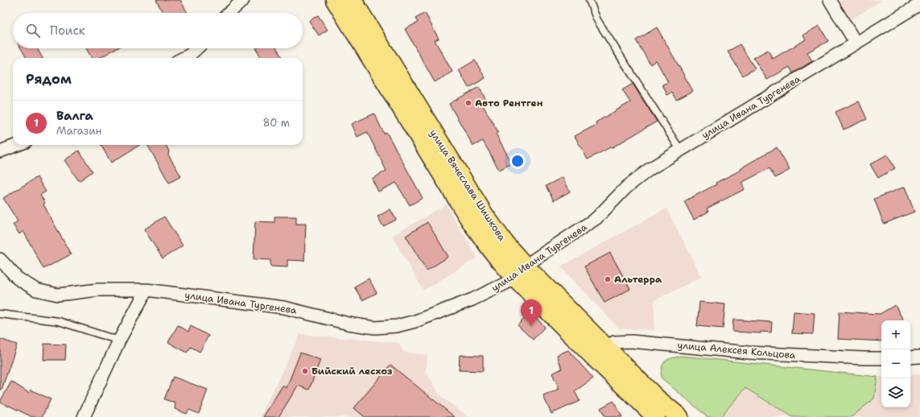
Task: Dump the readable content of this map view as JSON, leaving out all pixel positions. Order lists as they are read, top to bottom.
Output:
{
  "streets": {
    "main road": ["улица Вячеслава Шишкова"],
    "street": ["улица Ивана Тургенева", "улица Алексея Кольцова"]
  },
  "crossings": [
    ["улица Ивана Тургенева", "улица Вячеслава Шишкова"],
    ["улица Вячеслава Шишкова", "улица Алексея Кольцова"]
  ],
  "places": ["Авто Рентген", "Альтерра", "Бийский лесхоз"],
  "page": {
    "search": "Поиск",
    "heading": "Рядом",
    "list": [
      {
        "mark": "1",
        "name": "Валга",
        "note": "Магазин",
        "value": "80 m"
      }
    ],
    "pins": "1",
    "map_buttons": ["+", "−"]
  }
}
